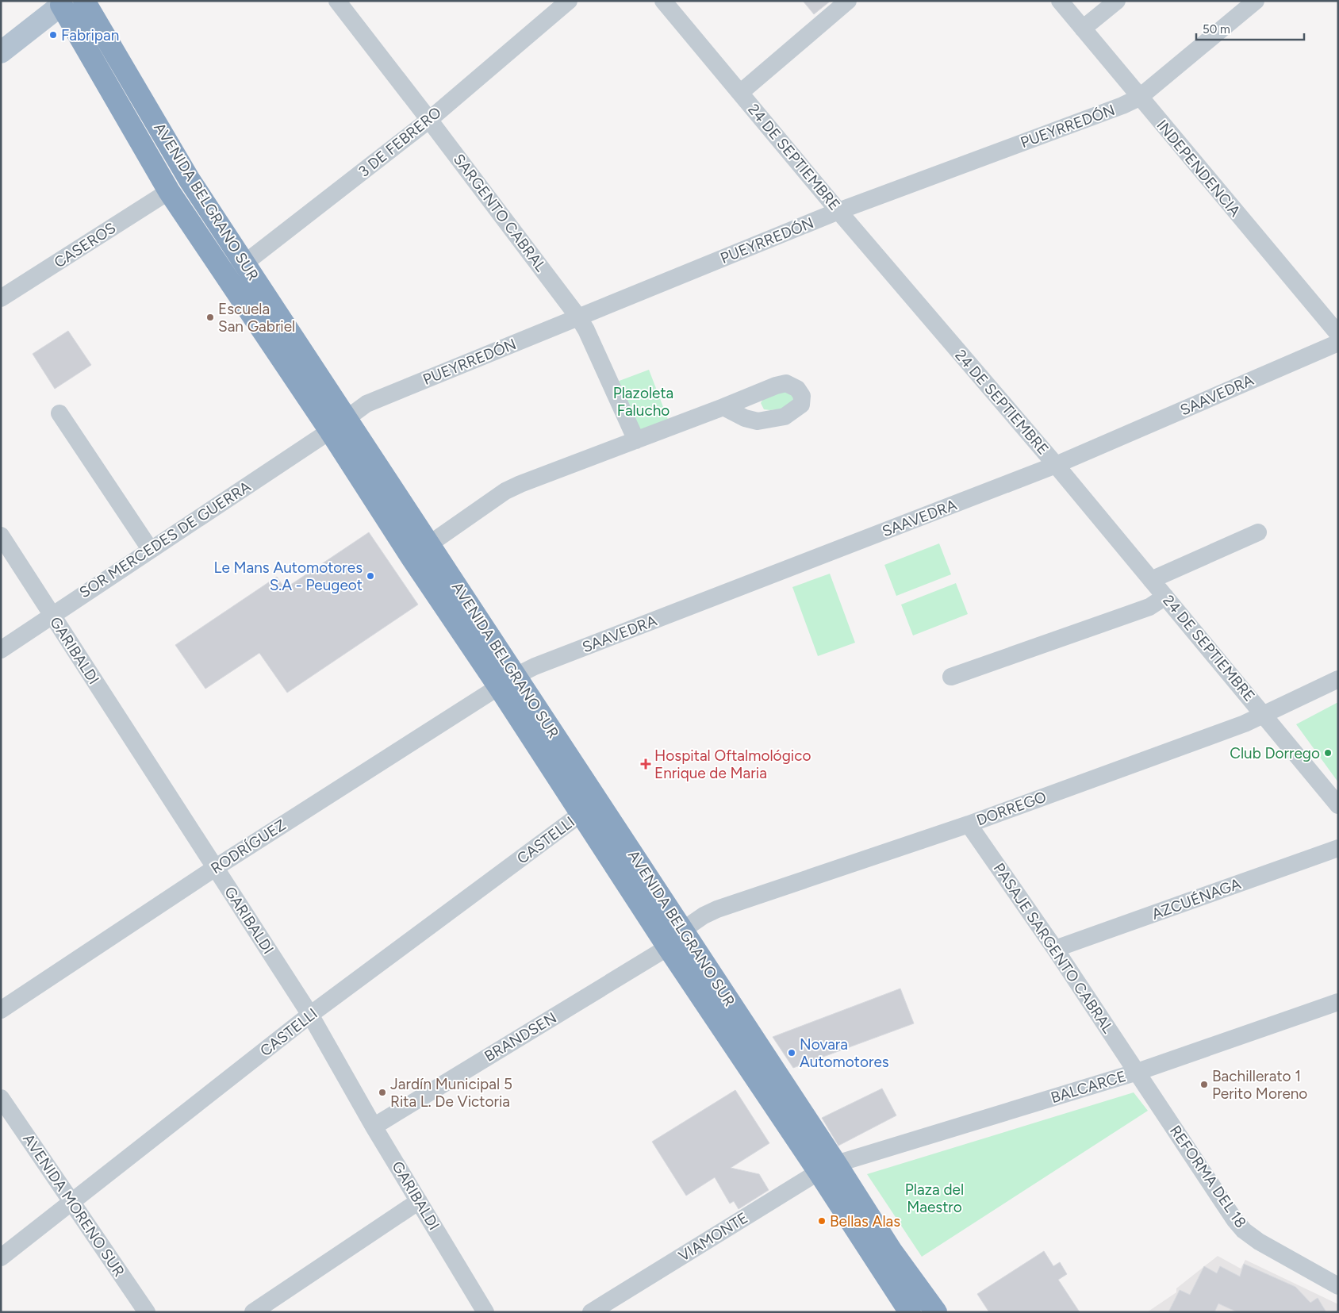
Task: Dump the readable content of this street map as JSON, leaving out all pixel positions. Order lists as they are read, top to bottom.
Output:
{
  "streets": {
    "highway": ["AVENIDA BELGRANO SUR"],
    "street": [
      "PUEYRREDÓN",
      "3 DE FEBRERO",
      "24 DE SEPTIEMBRE",
      "INDEPENDENCIA",
      "SARGENTO CABRAL",
      "CASEROS",
      "SAAVEDRA",
      "SOR MERCEDES DE GUERRA",
      "GARIBALDI",
      "DORREGO",
      "CASTELLI",
      "RODRÍGUEZ",
      "AZCUÉNAGA",
      "PASAJE SARGENTO CABRAL",
      "BRANDSEN",
      "BALCARCE",
      "REFORMA DEL 18",
      "AVENIDA MORENO SUR",
      "VIAMONTE"
    ]
  },
  "crossings": [
    ["PUEYRREDÓN", "24 DE SEPTIEMBRE"],
    ["PUEYRREDÓN", "INDEPENDENCIA"],
    ["PUEYRREDÓN", "AVENIDA BELGRANO SUR"],
    ["PUEYRREDÓN", "SARGENTO CABRAL"],
    ["PUEYRREDÓN", "SOR MERCEDES DE GUERRA"],
    ["3 DE FEBRERO", "AVENIDA BELGRANO SUR"],
    ["3 DE FEBRERO", "SARGENTO CABRAL"],
    ["24 DE SEPTIEMBRE", "SAAVEDRA"],
    ["24 DE SEPTIEMBRE", "DORREGO"],
    ["AVENIDA BELGRANO SUR", "CASEROS"],
    ["AVENIDA BELGRANO SUR", "SAAVEDRA"],
    ["AVENIDA BELGRANO SUR", "SOR MERCEDES DE GUERRA"],
    ["AVENIDA BELGRANO SUR", "DORREGO"],
    ["AVENIDA BELGRANO SUR", "CASTELLI"],
    ["AVENIDA BELGRANO SUR", "RODRÍGUEZ"],
    ["AVENIDA BELGRANO SUR", "BRANDSEN"],
    ["AVENIDA BELGRANO SUR", "BALCARCE"],
    ["AVENIDA BELGRANO SUR", "VIAMONTE"],
    ["SAAVEDRA", "RODRÍGUEZ"],
    ["SOR MERCEDES DE GUERRA", "GARIBALDI"],
    ["GARIBALDI", "CASTELLI"],
    ["GARIBALDI", "RODRÍGUEZ"],
    ["GARIBALDI", "BRANDSEN"],
    ["DORREGO", "PASAJE SARGENTO CABRAL"],
    ["CASTELLI", "AVENIDA MORENO SUR"],
    ["AZCUÉNAGA", "PASAJE SARGENTO CABRAL"],
    ["PASAJE SARGENTO CABRAL", "BALCARCE"],
    ["PASAJE SARGENTO CABRAL", "REFORMA DEL 18"],
    ["BALCARCE", "REFORMA DEL 18"],
    ["BALCARCE", "VIAMONTE"]
  ],
  "parks": ["Plazoleta Falucho", "Plaza del Maestro"],
  "places": {
    "other": [
      "Fabripan",
      "Escuela San Gabriel",
      "Le Mans Automotores S.A - Peugeot",
      "Club Dorrego",
      "Novara Automotores",
      "Bachillerato 1 Perito Moreno",
      "Jardín Municipal 5 Rita L. De Victoria",
      "Bellas Alas"
    ],
    "health": ["Hospital Oftalmológico Enrique de Maria"]
  },
  "scale_bar": "50 m"
}
